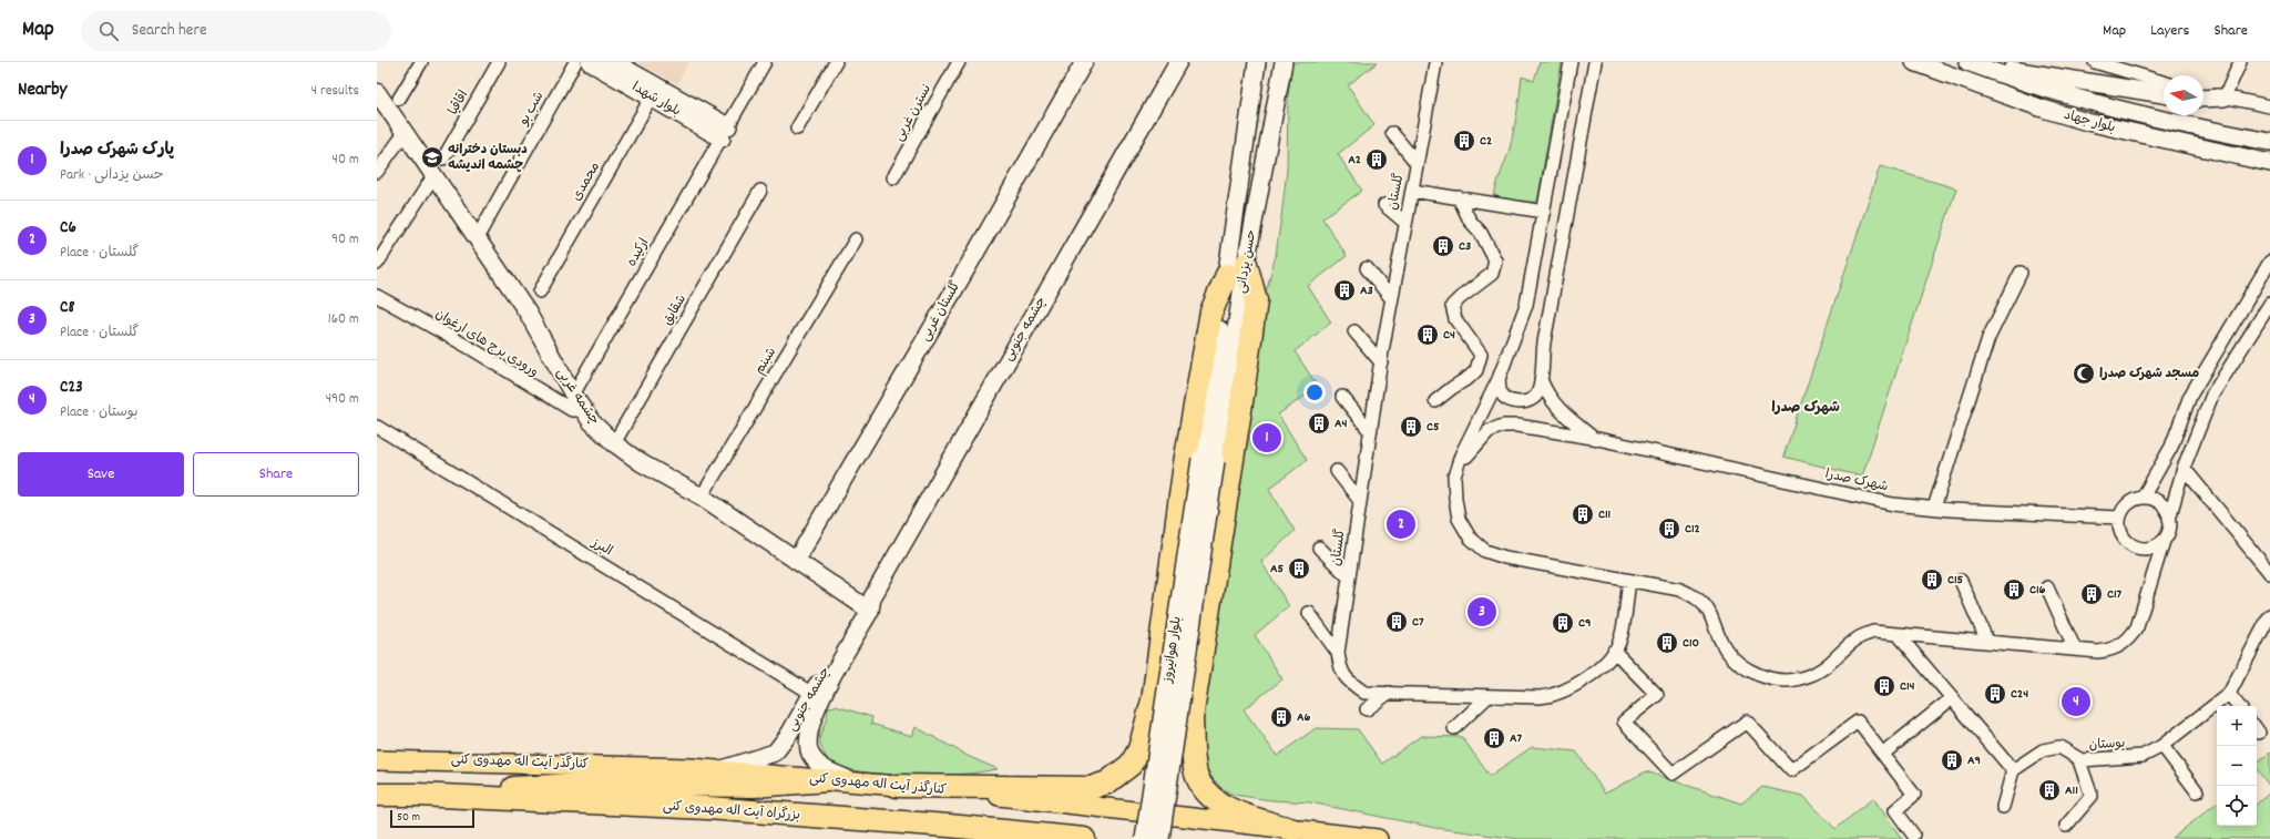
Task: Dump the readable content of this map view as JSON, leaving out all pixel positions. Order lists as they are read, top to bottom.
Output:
{
  "streets": {
    "highway": ["بزرگراه آیت اله مهدوی کنی"],
    "main road": ["کنارگذر آیت اله مهدوی کنی"],
    "street": [
      "بلوار شهدا",
      "اقاقیا",
      "شب بو",
      "نسترن غربی",
      "بلوار جهاد",
      "محمدی",
      "گلستان",
      "ارکیده",
      "حسن یزدانی",
      "شقایق",
      "گلستان غربی",
      "چشمه جنوبی",
      "ورودی برج های ارغوان",
      "شبنم",
      "چشمه غربی",
      "شهرک صدرا",
      "البرز",
      "بلوار هوانیروز",
      "بوستان"
    ]
  },
  "crossings": [
    ["بلوار شهدا", "محمدی"],
    ["بلوار شهدا", "ارکیده"],
    ["شب بو", "چشمه غربی"],
    ["ارکیده", "چشمه غربی"],
    ["حسن یزدانی", "بلوار هوانیروز"],
    ["شقایق", "چشمه غربی"],
    ["گلستان غربی", "چشمه غربی"],
    ["چشمه جنوبی", "چشمه غربی"],
    ["چشمه جنوبی", "البرز"],
    ["چشمه جنوبی", "کنارگذر آیت اله مهدوی کنی"],
    ["ورودی برج های ارغوان", "چشمه غربی"],
    ["شبنم", "چشمه غربی"]
  ],
  "districts": ["شهرک صدرا"],
  "places": {
    "building": [
      "C2",
      "A2",
      "C3",
      "A3",
      "C4",
      "A4",
      "C5",
      "C11",
      "C12",
      "A5",
      "C15",
      "C16",
      "C17",
      "C7",
      "C9",
      "C10",
      "C14",
      "C24",
      "A6",
      "A7",
      "A9",
      "A11"
    ],
    "school or university": ["دبستان دخترانه چشمه اندیشه"],
    "mosque": ["مسجد شهرک صدرا"]
  },
  "scale_bar": "50 m",
  "north": "left",
  "page": {
    "header": "Map",
    "search": "Search here",
    "nav": ["Map", "Layers", "Share"],
    "heading": ["Nearby", "4 results"],
    "list": [
      {
        "mark": "1",
        "name": "پارک شهرک صدرا",
        "note": "Park · حسن یزدانی",
        "value": "40 m"
      },
      {
        "mark": "2",
        "name": "C6",
        "note": "Place · گلستان",
        "value": "90 m"
      },
      {
        "mark": "3",
        "name": "C8",
        "note": "Place · گلستان",
        "value": "160 m"
      },
      {
        "mark": "4",
        "name": "C23",
        "note": "Place · بوستان",
        "value": "490 m"
      }
    ],
    "pins": [
      "1",
      "2",
      "3",
      "4"
    ],
    "buttons": ["Save", "Share"],
    "map_buttons": ["+", "−"],
    "scale": "50 m"
  }
}
